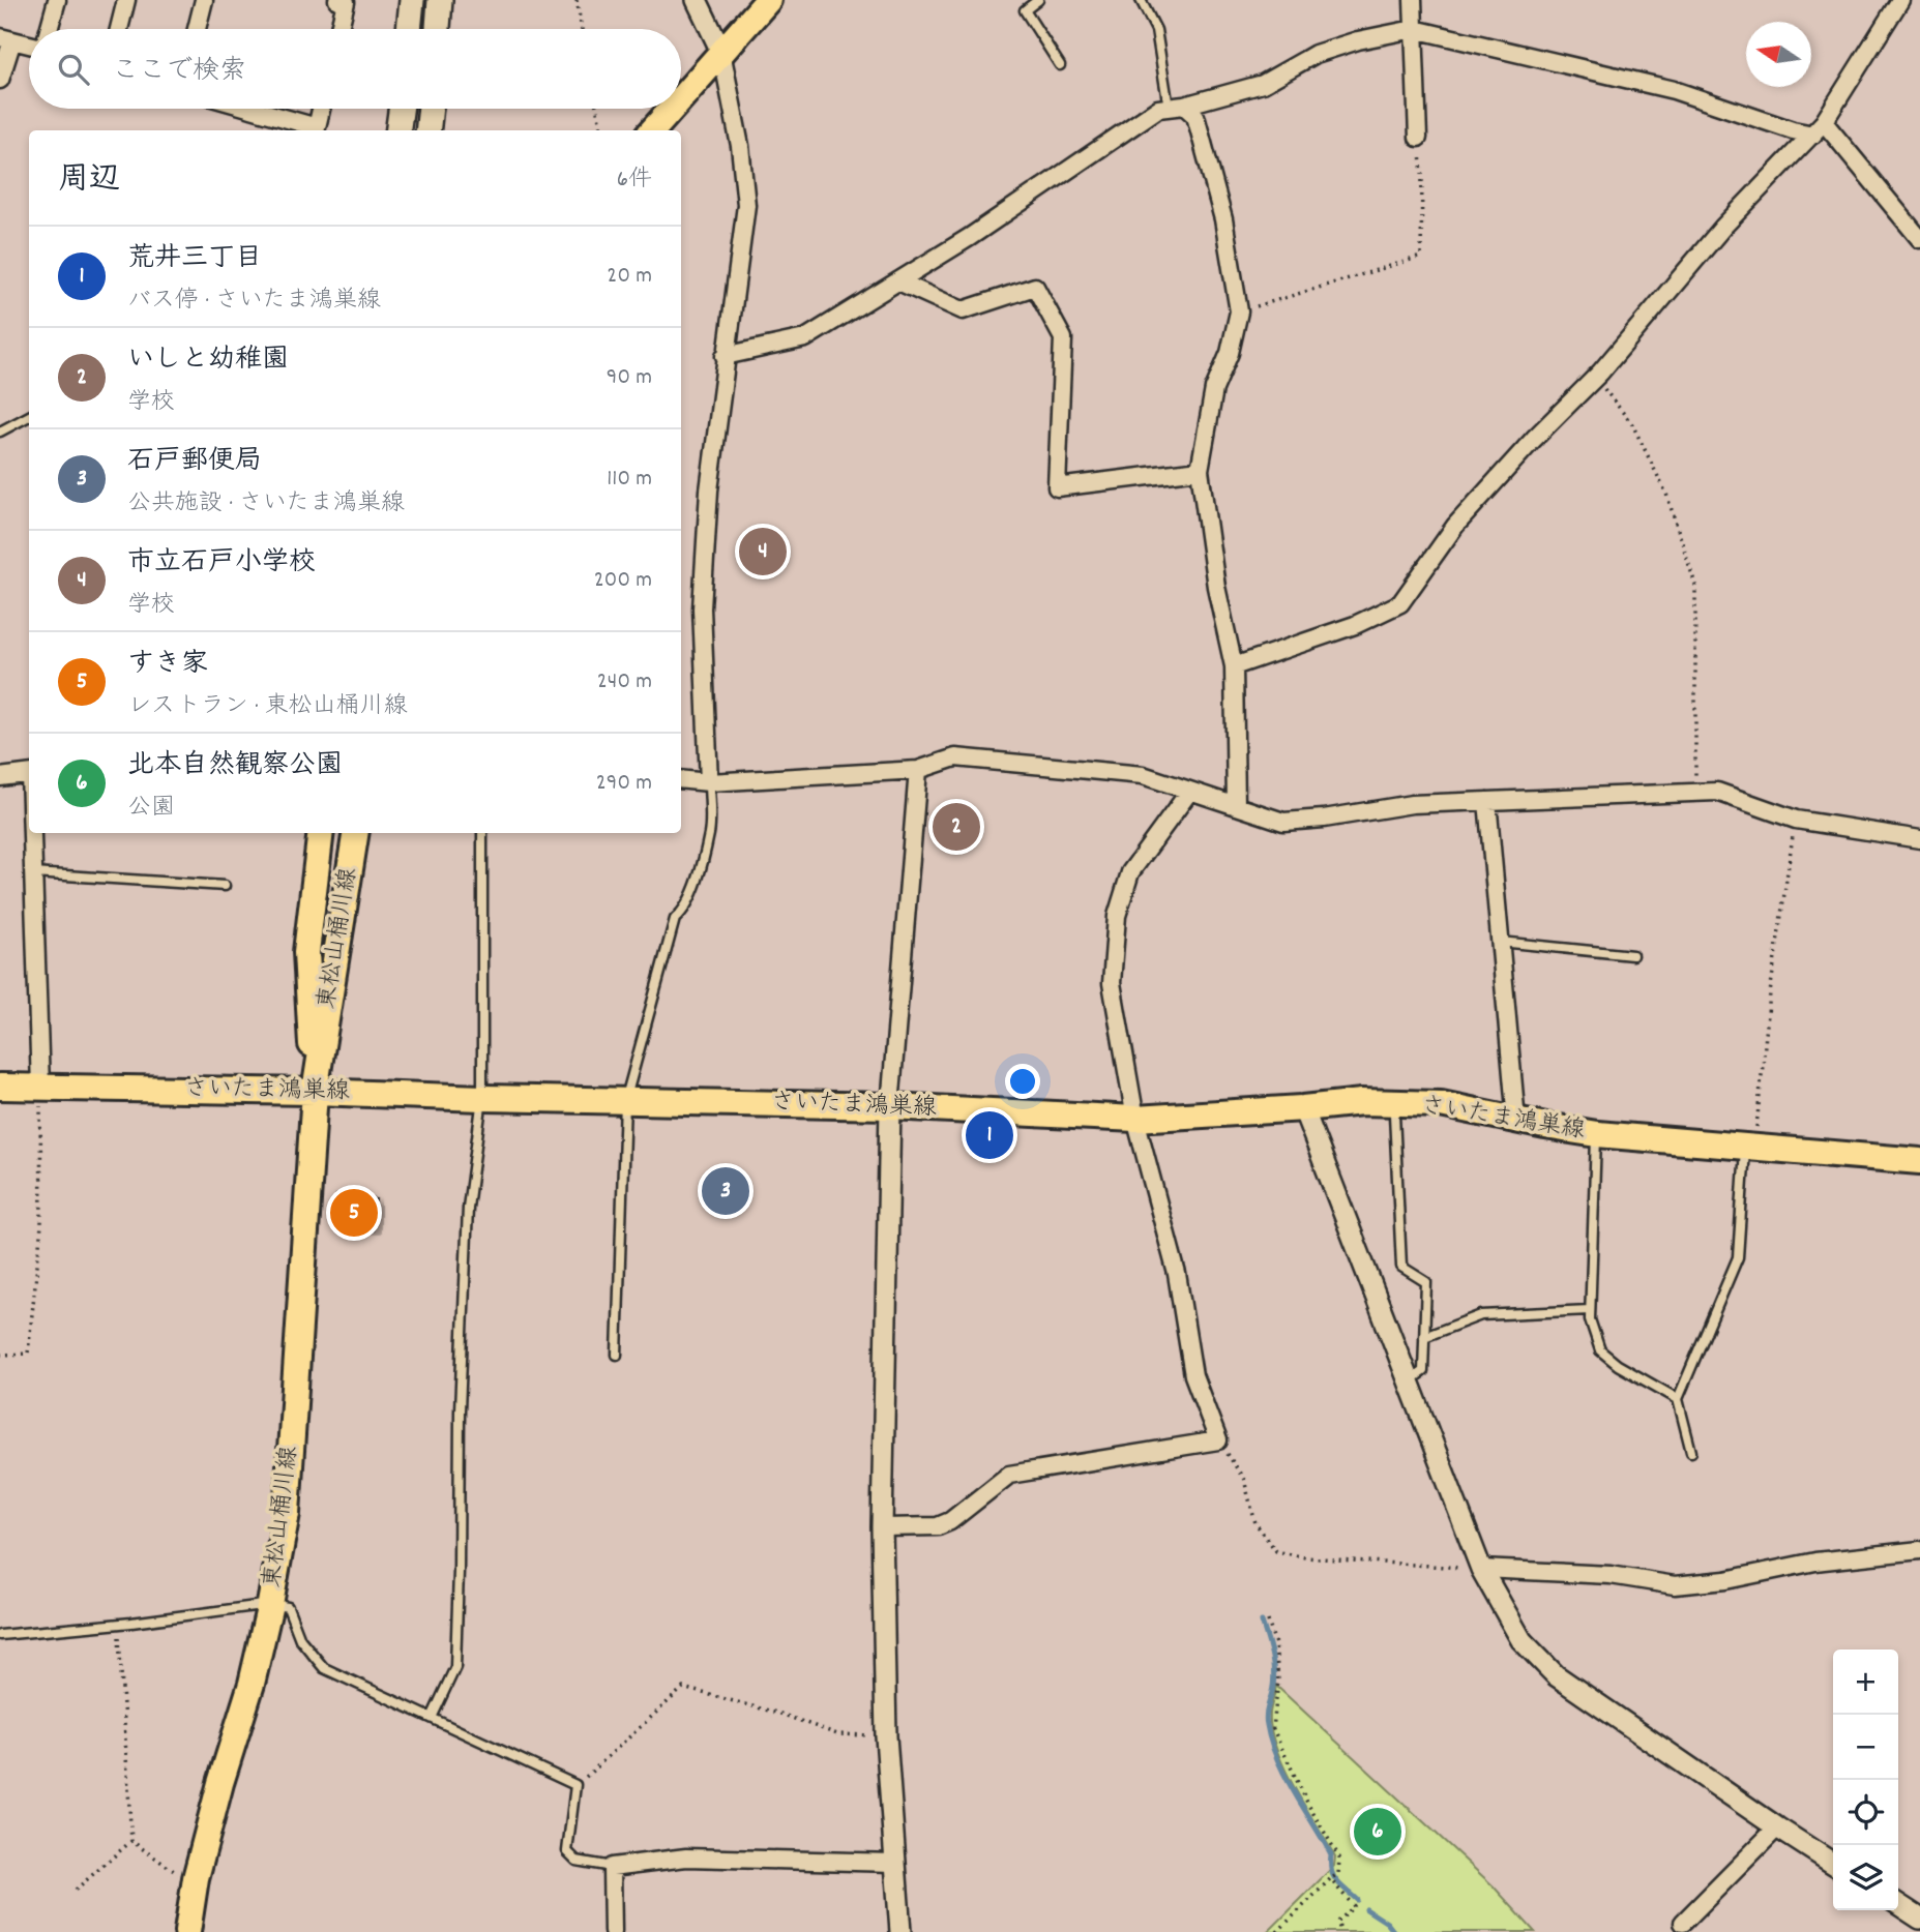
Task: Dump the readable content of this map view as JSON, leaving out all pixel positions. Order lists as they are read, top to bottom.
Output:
{
  "streets": {
    "main road": ["東松山桶川線", "さいたま鴻巣線"]
  },
  "crossings": [
    ["東松山桶川線", "さいたま鴻巣線"]
  ],
  "north": "left",
  "page": {
    "search": "ここで検索",
    "heading": ["周辺", "6件"],
    "list": [
      {
        "mark": "1",
        "name": "荒井三丁目",
        "note": "バス停 · さいたま鴻巣線",
        "value": "20 m"
      },
      {
        "mark": "2",
        "name": "いしと幼稚園",
        "note": "学校",
        "value": "90 m"
      },
      {
        "mark": "3",
        "name": "石戸郵便局",
        "note": "公共施設 · さいたま鴻巣線",
        "value": "110 m"
      },
      {
        "mark": "4",
        "name": "市立石戸小学校",
        "note": "学校",
        "value": "200 m"
      },
      {
        "mark": "5",
        "name": "すき家",
        "note": "レストラン · 東松山桶川線",
        "value": "240 m"
      },
      {
        "mark": "6",
        "name": "北本自然観察公園",
        "note": "公園",
        "value": "290 m"
      }
    ],
    "pins": [
      "4",
      "2",
      "1",
      "3",
      "5",
      "6"
    ],
    "map_buttons": ["+", "−"]
  }
}
